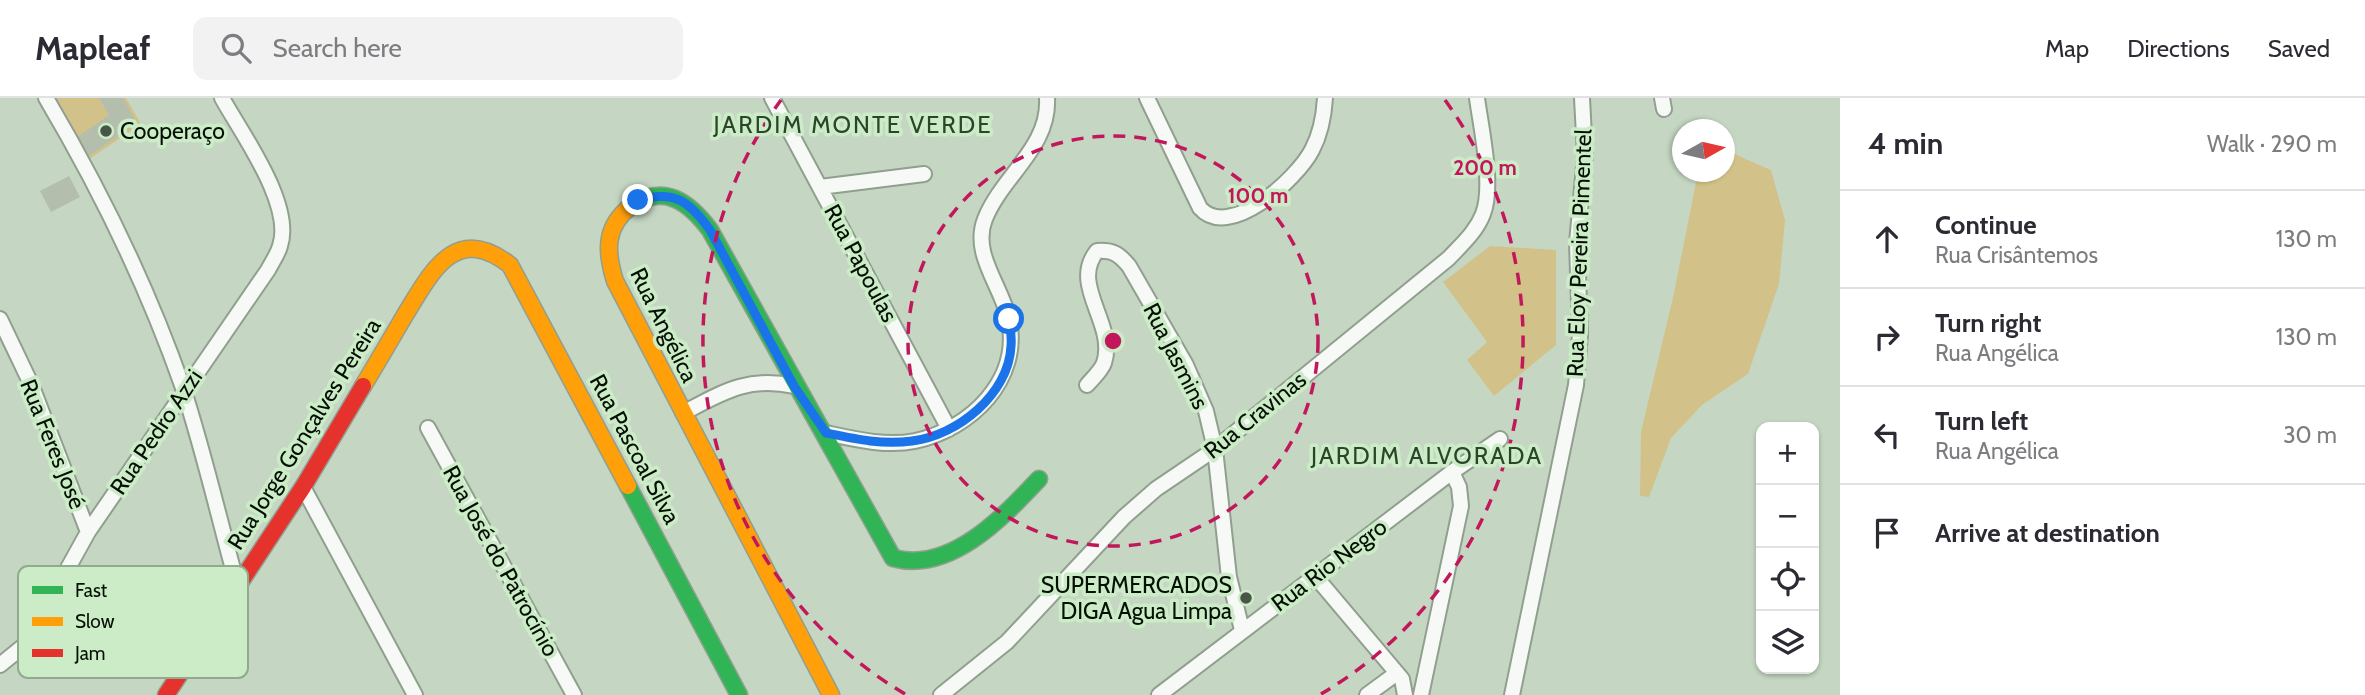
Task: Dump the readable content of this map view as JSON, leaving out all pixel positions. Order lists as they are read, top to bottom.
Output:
{
  "streets": {
    "street": [
      "Rua Eloy Pereira Pimentel",
      "Rua Papoulas",
      "Rua Angélica",
      "Rua Jasmins",
      "Rua Cravinas",
      "Rua Pedro Azzi",
      "Rua Jorge Gonçalves Pereira",
      "Rua Feres José",
      "Rua Pascoal Silva",
      "Rua José do Patrocínio",
      "Rua Rio Negro"
    ]
  },
  "crossings": [
    ["Rua Jasmins", "Rua Cravinas"],
    ["Rua Jasmins", "Rua Rio Negro"],
    ["Rua Pedro Azzi", "Rua Feres José"],
    ["Rua Jorge Gonçalves Pereira", "Rua Pascoal Silva"]
  ],
  "districts": ["JARDIM MONTE VERDE", "JARDIM ALVORADA"],
  "places": ["Cooperaço", "SUPERMERCADOS DIGA Agua Limpa"],
  "legend": ["Fast", "Slow", "Jam"],
  "north": "right",
  "page": {
    "header": "Mapleaf",
    "search": "Search here",
    "nav": ["Map", "Directions", "Saved"],
    "heading": ["4 min", "Walk · 290 m"],
    "list": [
      ["Continue", "Rua Crisântemos", "130 m"],
      ["Turn right", "Rua Angélica", "130 m"],
      ["Turn left", "Rua Angélica", "30 m"],
      "Arrive at destination"
    ],
    "map_buttons": ["+", "−"]
  },
  "rings": ["200 m", "100 m"]
}
